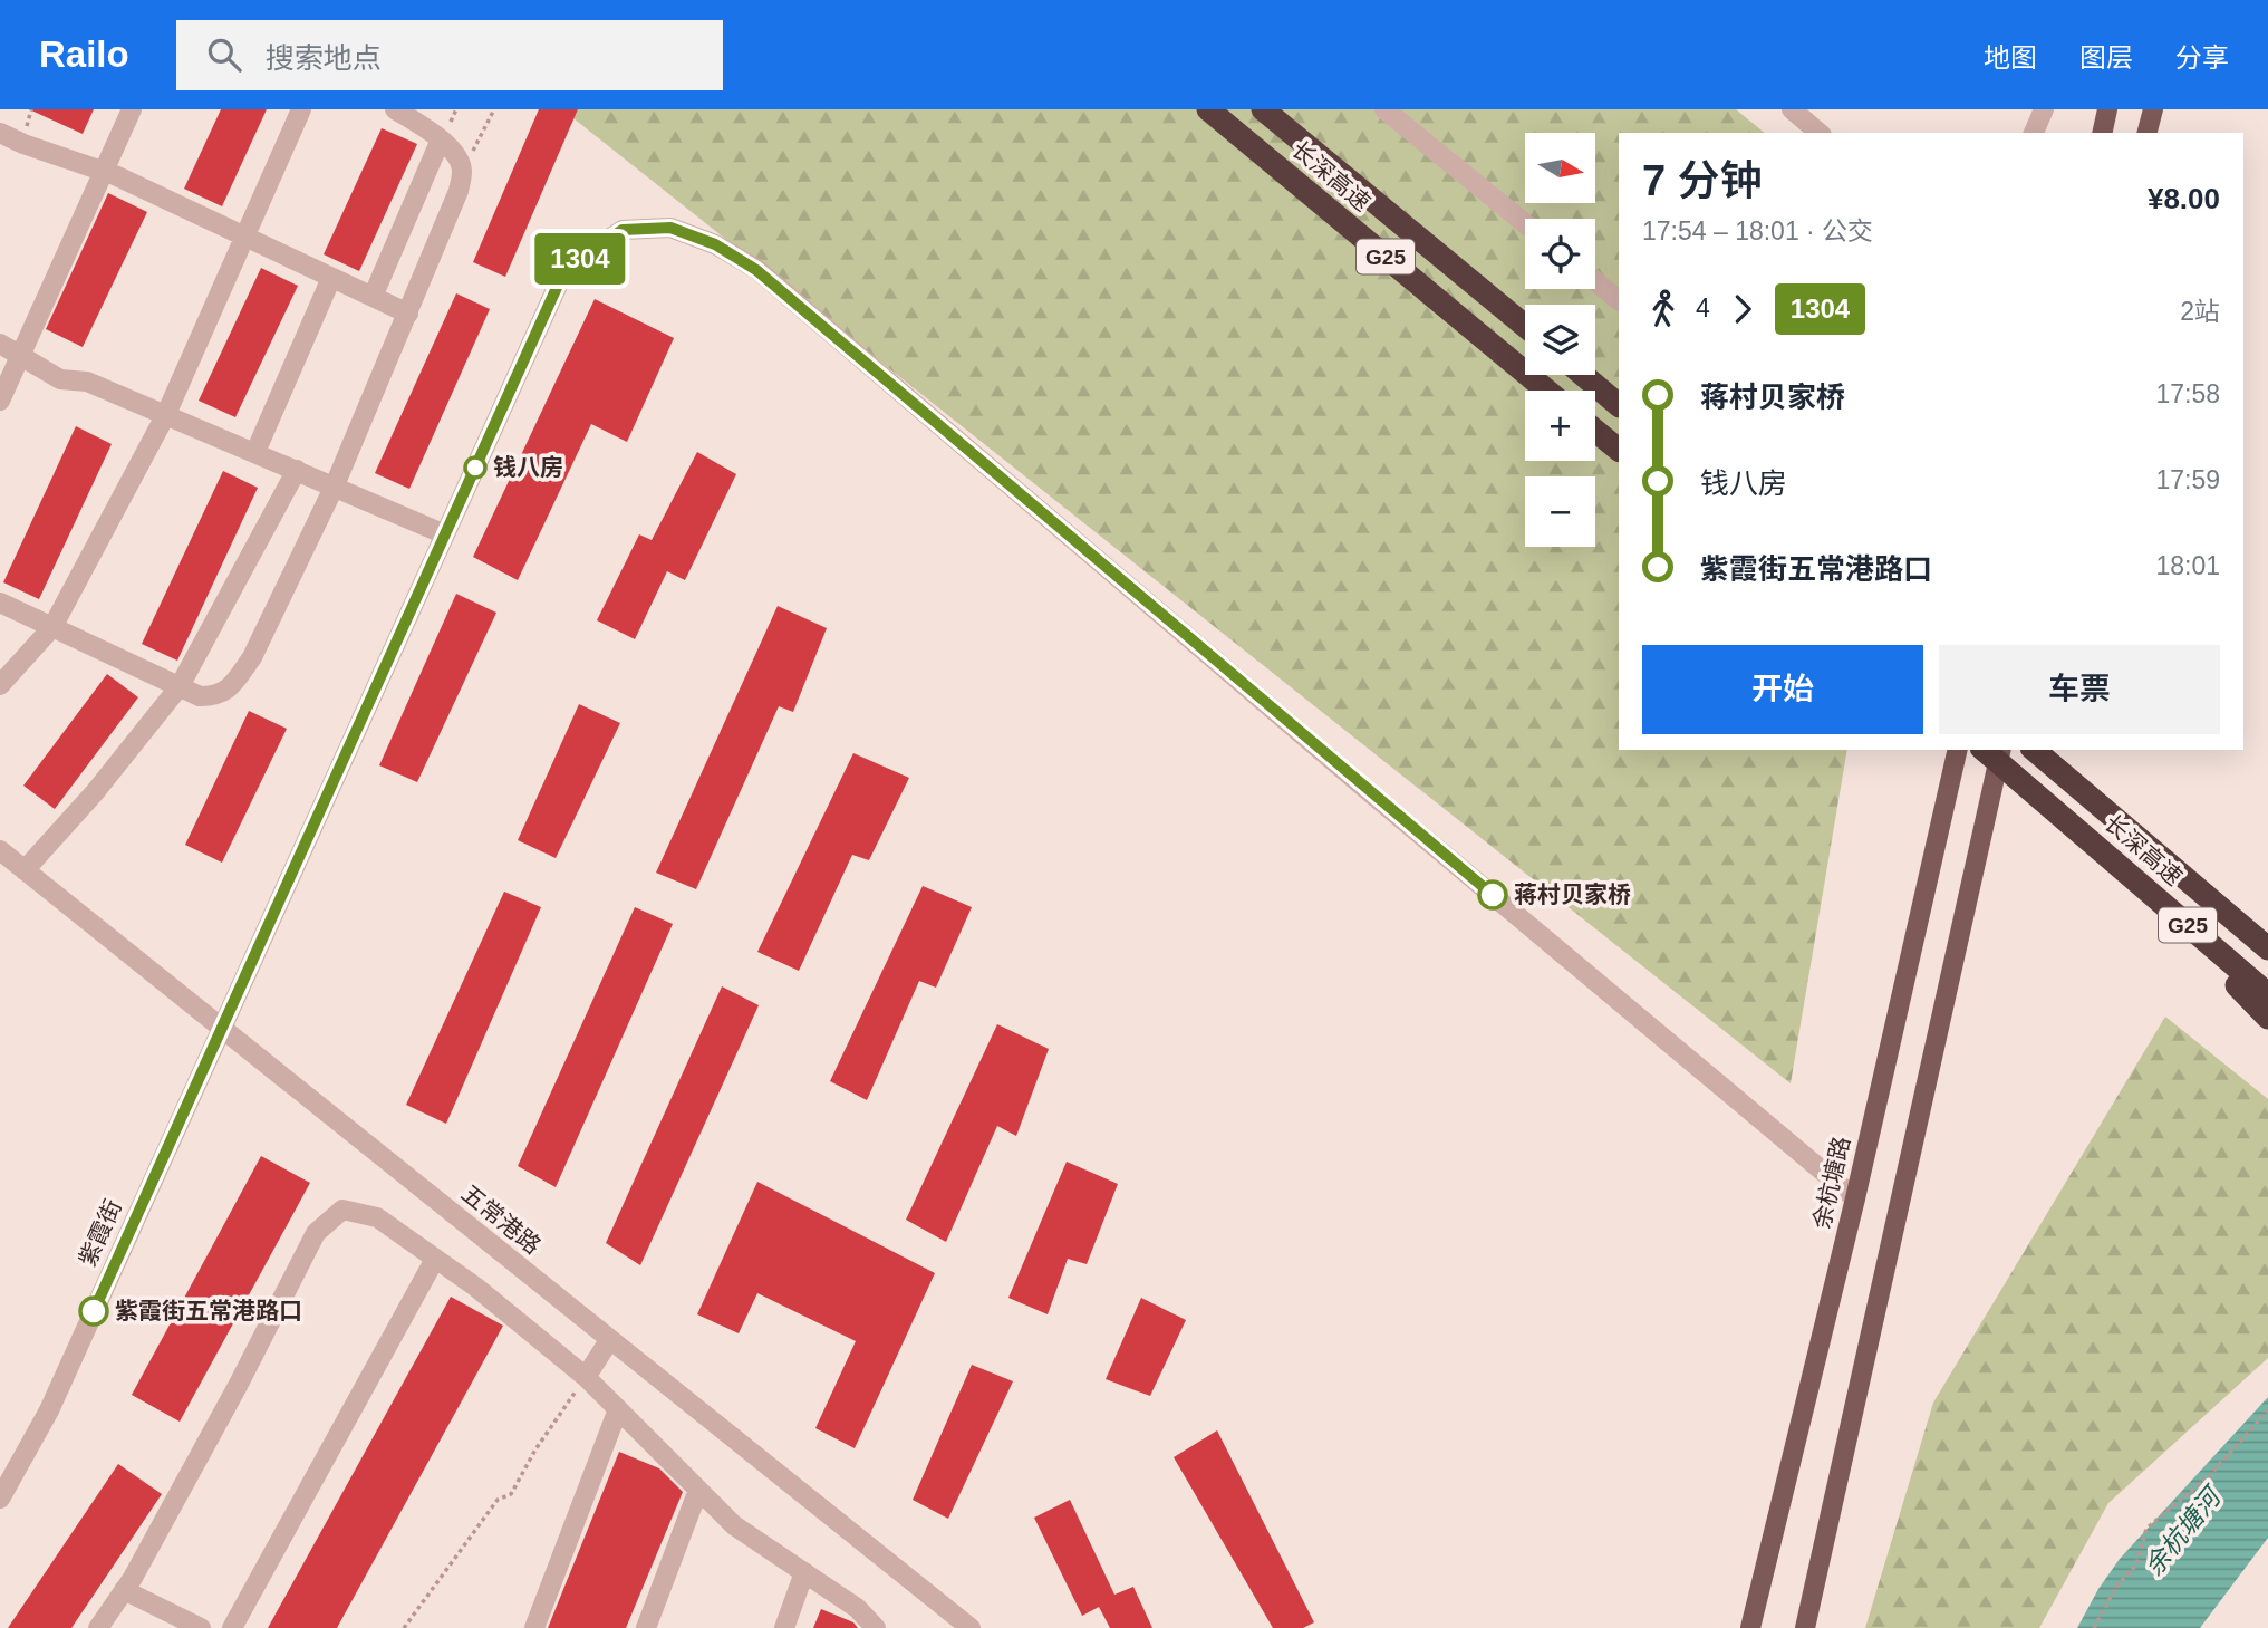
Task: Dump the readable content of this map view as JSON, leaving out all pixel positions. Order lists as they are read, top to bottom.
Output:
{
  "streets": {
    "highway": ["长深高速", "G25"],
    "main road": ["余杭塘路"],
    "street": ["五常港路", "紫霞街"]
  },
  "crossings": [
    ["余杭塘路", "紫霞街"],
    ["五常港路", "紫霞街"]
  ],
  "water": ["余杭塘河"],
  "places": ["钱八房", "蒋村贝家桥", "紫霞街五常港路口"],
  "lines": ["bus line 1304"],
  "north": "right",
  "page": {
    "header": "Railo",
    "search": "搜索地点",
    "nav": ["地图", "图层", "分享"],
    "on_map": "1304",
    "map_buttons": ["+", "−"],
    "heading": ["7 分钟", "17:54 – 18:01 · 公交", "¥8.00"],
    "legs": ["4", "1304", "2站"],
    "list": [
      {
        "name": "蒋村贝家桥",
        "value": "17:58"
      },
      {
        "name": "钱八房",
        "value": "17:59"
      },
      {
        "name": "紫霞街五常港路口",
        "value": "18:01"
      }
    ],
    "buttons": ["开始", "车票"]
  }
}
